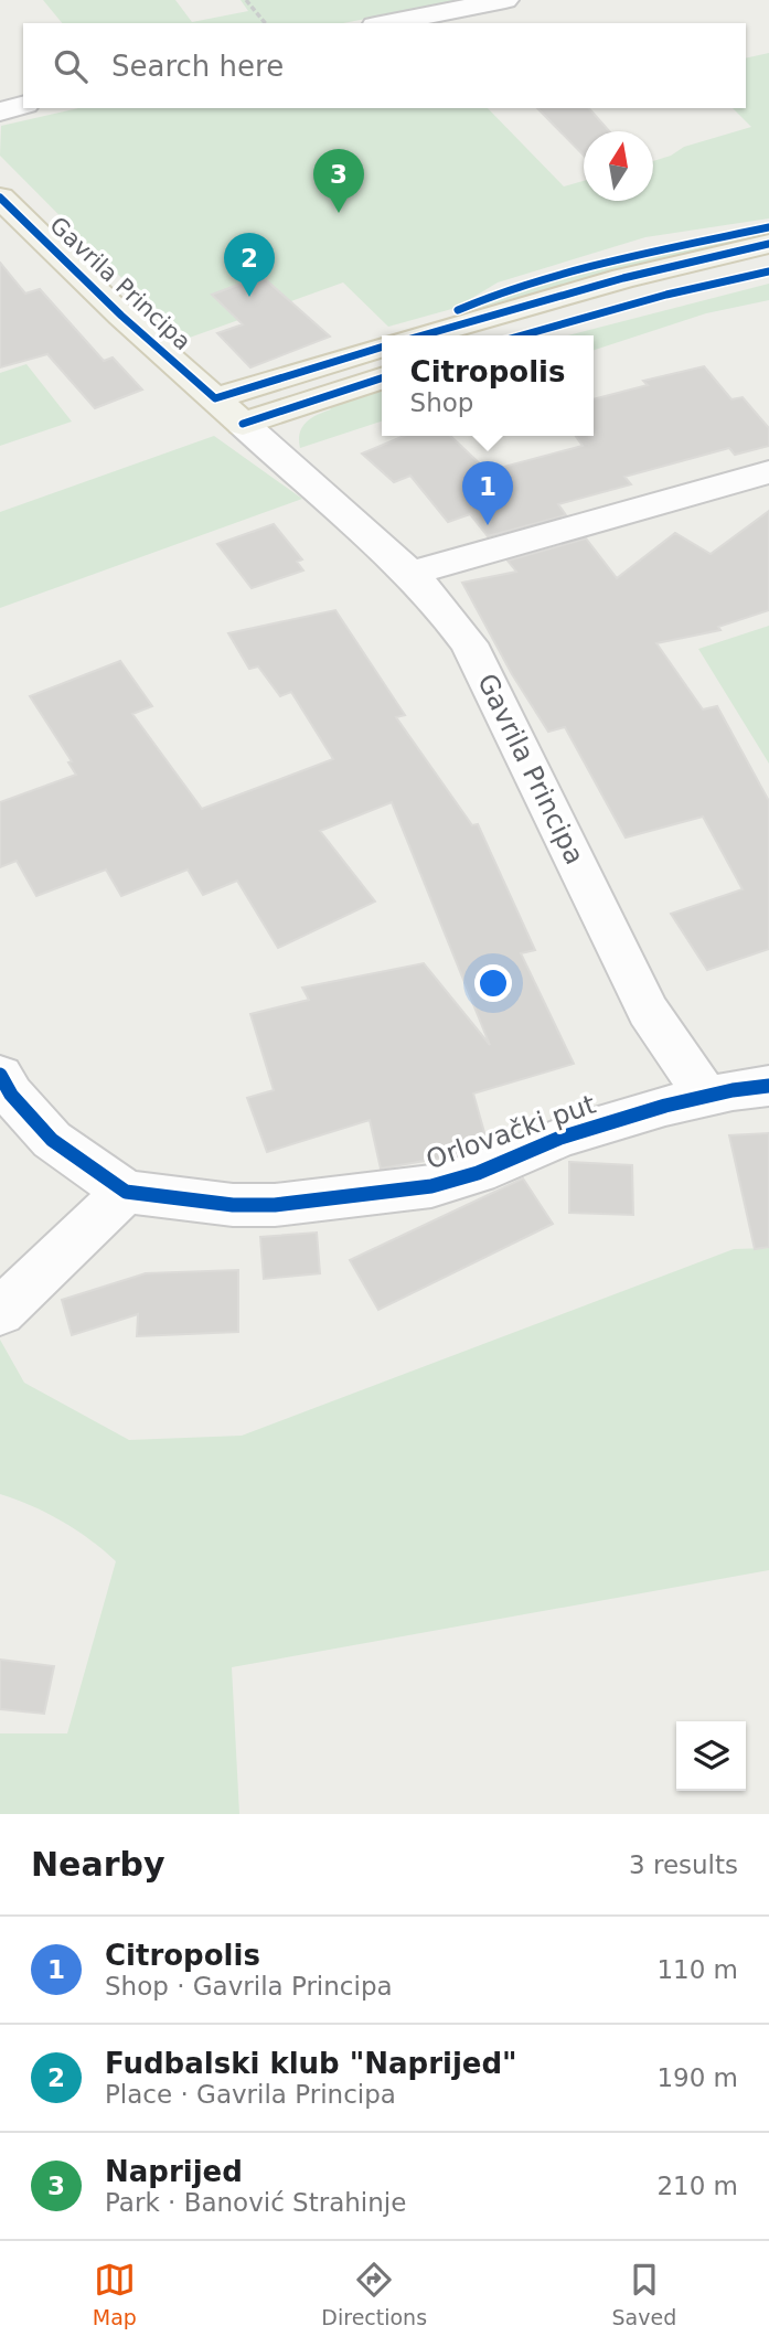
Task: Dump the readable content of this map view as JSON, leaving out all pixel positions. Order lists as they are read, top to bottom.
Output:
{
  "streets": {
    "main road": ["Gavrila Principa"],
    "street": ["Orlovački put"]
  },
  "crossings": [
    ["Gavrila Principa", "Orlovački put"]
  ],
  "north": "top",
  "page": {
    "search": "Search here",
    "pins": ["3", "2", "1"],
    "popup": ["Citropolis", "Shop"],
    "heading": ["Nearby", "3 results"],
    "list": [
      {
        "mark": "1",
        "name": "Citropolis",
        "note": "Shop · Gavrila Principa",
        "value": "110 m"
      },
      {
        "mark": "2",
        "name": "Fudbalski klub \"Naprijed\"",
        "note": "Place · Gavrila Principa",
        "value": "190 m"
      },
      {
        "mark": "3",
        "name": "Naprijed",
        "note": "Park · Banović Strahinje",
        "value": "210 m"
      }
    ],
    "nav": ["Map", "Directions", "Saved"]
  }
}
